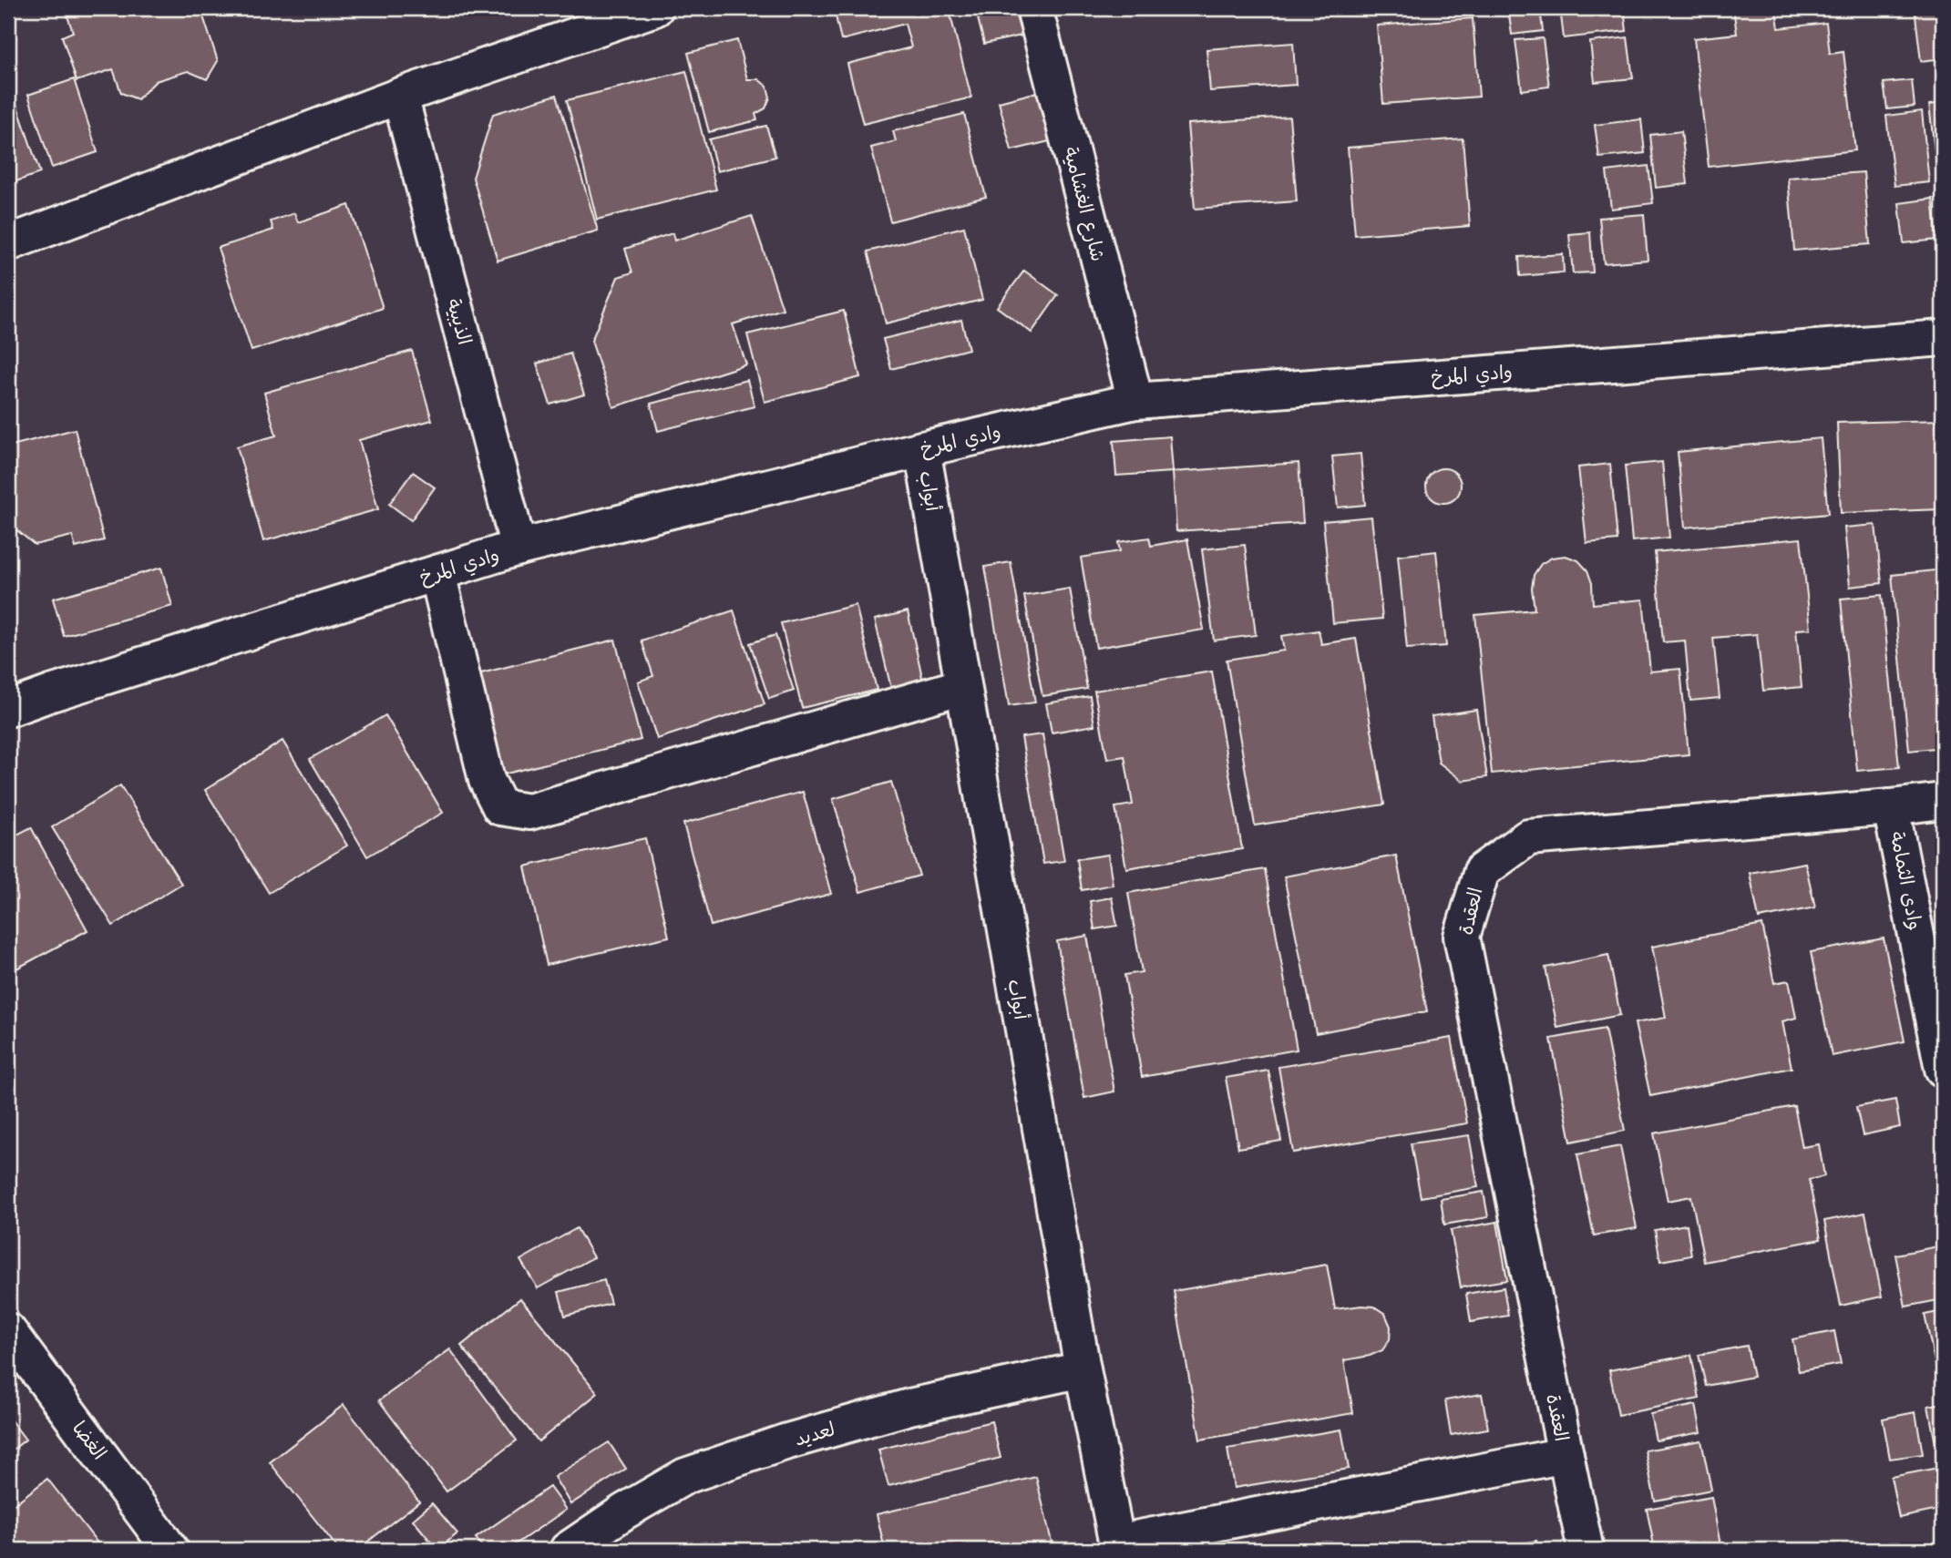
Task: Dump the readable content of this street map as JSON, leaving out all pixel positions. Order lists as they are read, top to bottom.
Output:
{
  "streets": {
    "street": [
      "شارع الغشامية",
      "الذيبية",
      "وادي المرخ",
      "أبواب",
      "وادى الثمامة",
      "العقدة",
      "لعديد",
      "الغضا"
    ]
  },
  "crossings": [
    ["شارع الغشامية", "وادي المرخ"],
    ["الذيبية", "وادي المرخ"],
    ["وادي المرخ", "أبواب"],
    ["أبواب", "العقدة"],
    ["أبواب", "لعديد"],
    ["وادى الثمامة", "العقدة"]
  ]
}
